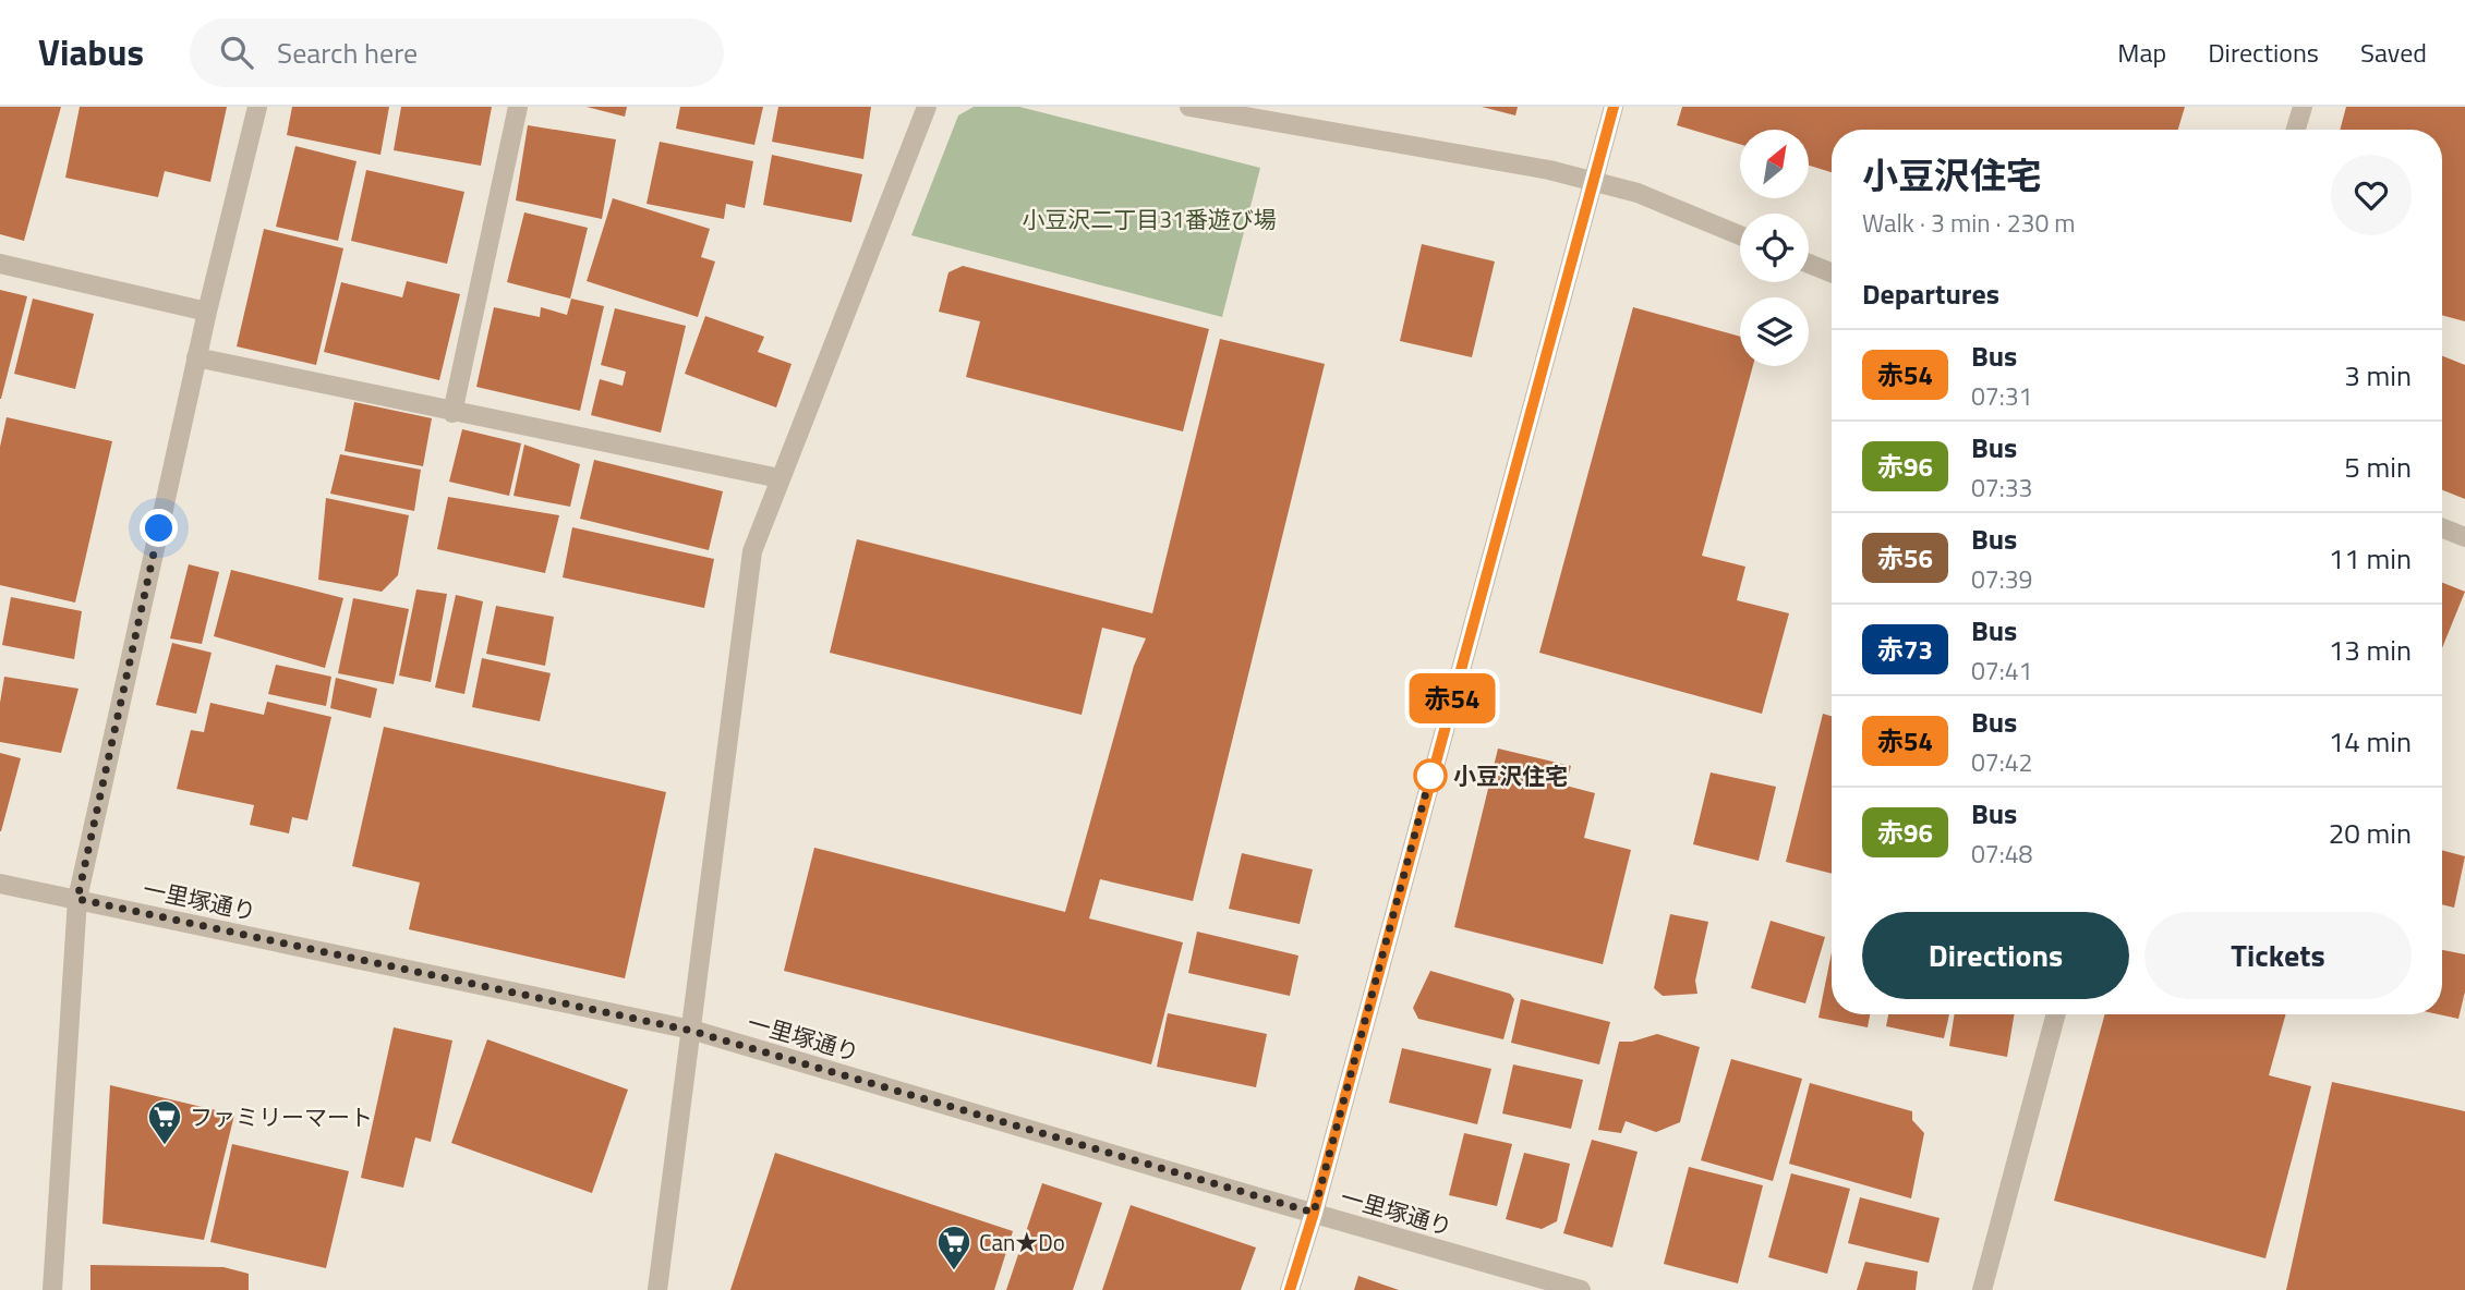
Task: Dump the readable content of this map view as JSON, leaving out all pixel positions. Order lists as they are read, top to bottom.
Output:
{
  "streets": {
    "street": ["一里塚通り"]
  },
  "parks": ["小豆沢二丁目31番遊び場"],
  "places": {
    "other": ["小豆沢住宅"],
    "supermarket": ["ファミリーマート", "Can★Do"]
  },
  "lines": ["bus line 赤54"],
  "north": "top right",
  "page": {
    "header": "Viabus",
    "search": "Search here",
    "nav": ["Map", "Directions", "Saved"],
    "on_map": "赤54",
    "heading": [
      ["小豆沢住宅", "Walk · 3 min · 230 m"],
      "Departures"
    ],
    "list": [
      {
        "mark": "赤54",
        "name": "Bus",
        "note": "07:31",
        "value": "3 min"
      },
      {
        "mark": "赤96",
        "name": "Bus",
        "note": "07:33",
        "value": "5 min"
      },
      {
        "mark": "赤56",
        "name": "Bus",
        "note": "07:39",
        "value": "11 min"
      },
      {
        "mark": "赤73",
        "name": "Bus",
        "note": "07:41",
        "value": "13 min"
      },
      {
        "mark": "赤54",
        "name": "Bus",
        "note": "07:42",
        "value": "14 min"
      },
      {
        "mark": "赤96",
        "name": "Bus",
        "note": "07:48",
        "value": "20 min"
      }
    ],
    "buttons": ["Directions", "Tickets"]
  }
}
